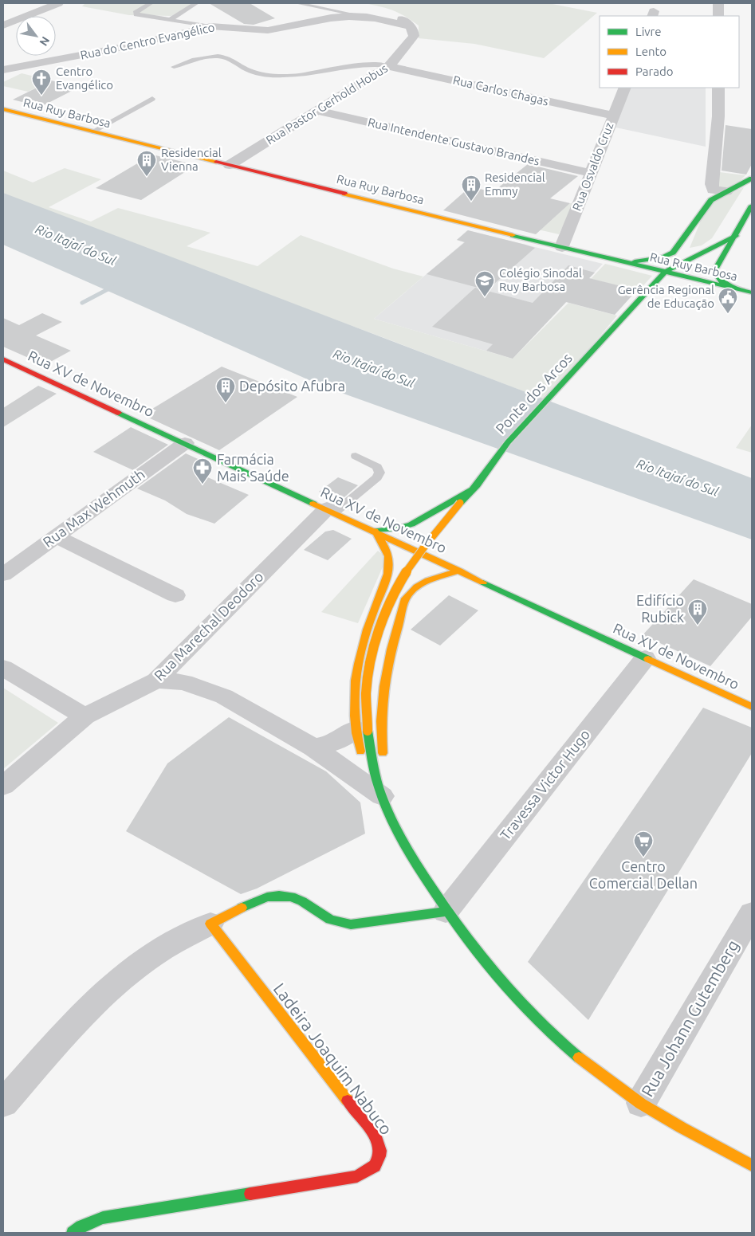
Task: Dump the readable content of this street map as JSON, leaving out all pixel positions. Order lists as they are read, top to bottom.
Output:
{
  "streets": {
    "main road": [
      "Rua Ruy Barbosa",
      "Rua XV de Novembro",
      "Ponte dos Arcos",
      "Ladeira Joaquim Nabuco"
    ],
    "street": [
      "Rua do Centro Evangélico",
      "Rua Carlos Chagas",
      "Rua Pastor Gerhold Hobus",
      "Rua Intendente Gustavo Brandes",
      "Rua Osvaldo Cruz",
      "Rua Max Wehmuth",
      "Rua Marechal Deodoro",
      "Travessa Victor Hugo",
      "Rua Johann Gutemberg"
    ]
  },
  "crossings": [
    ["Rua do Centro Evangélico", "Rua Pastor Gerhold Hobus"],
    ["Rua Carlos Chagas", "Rua Pastor Gerhold Hobus"],
    ["Rua Carlos Chagas", "Rua Osvaldo Cruz"],
    ["Rua Pastor Gerhold Hobus", "Rua Ruy Barbosa"],
    ["Rua Pastor Gerhold Hobus", "Rua Intendente Gustavo Brandes"],
    ["Rua Ruy Barbosa", "Rua Osvaldo Cruz"],
    ["Rua Ruy Barbosa", "Ponte dos Arcos"],
    ["Rua Intendente Gustavo Brandes", "Rua Osvaldo Cruz"],
    ["Rua XV de Novembro", "Rua Max Wehmuth"],
    ["Rua XV de Novembro", "Rua Marechal Deodoro"],
    ["Rua XV de Novembro", "Travessa Victor Hugo"]
  ],
  "water": ["Rio Itajaí do Sul"],
  "places": {
    "church": ["Centro Evangélico"],
    "building": [
      "Residencial Vienna",
      "Residencial Emmy",
      "Depósito Afubra",
      "Edifício Rubick"
    ],
    "school or university": ["Colégio Sinodal Ruy Barbosa"],
    "public building": ["Gerência Regional de Educação"],
    "pharmacy": ["Farmácia Mais Saúde"],
    "supermarket": ["Centro Comercial Dellan"]
  },
  "legend": ["Livre", "Lento", "Parado"],
  "north": "bottom right"
}
